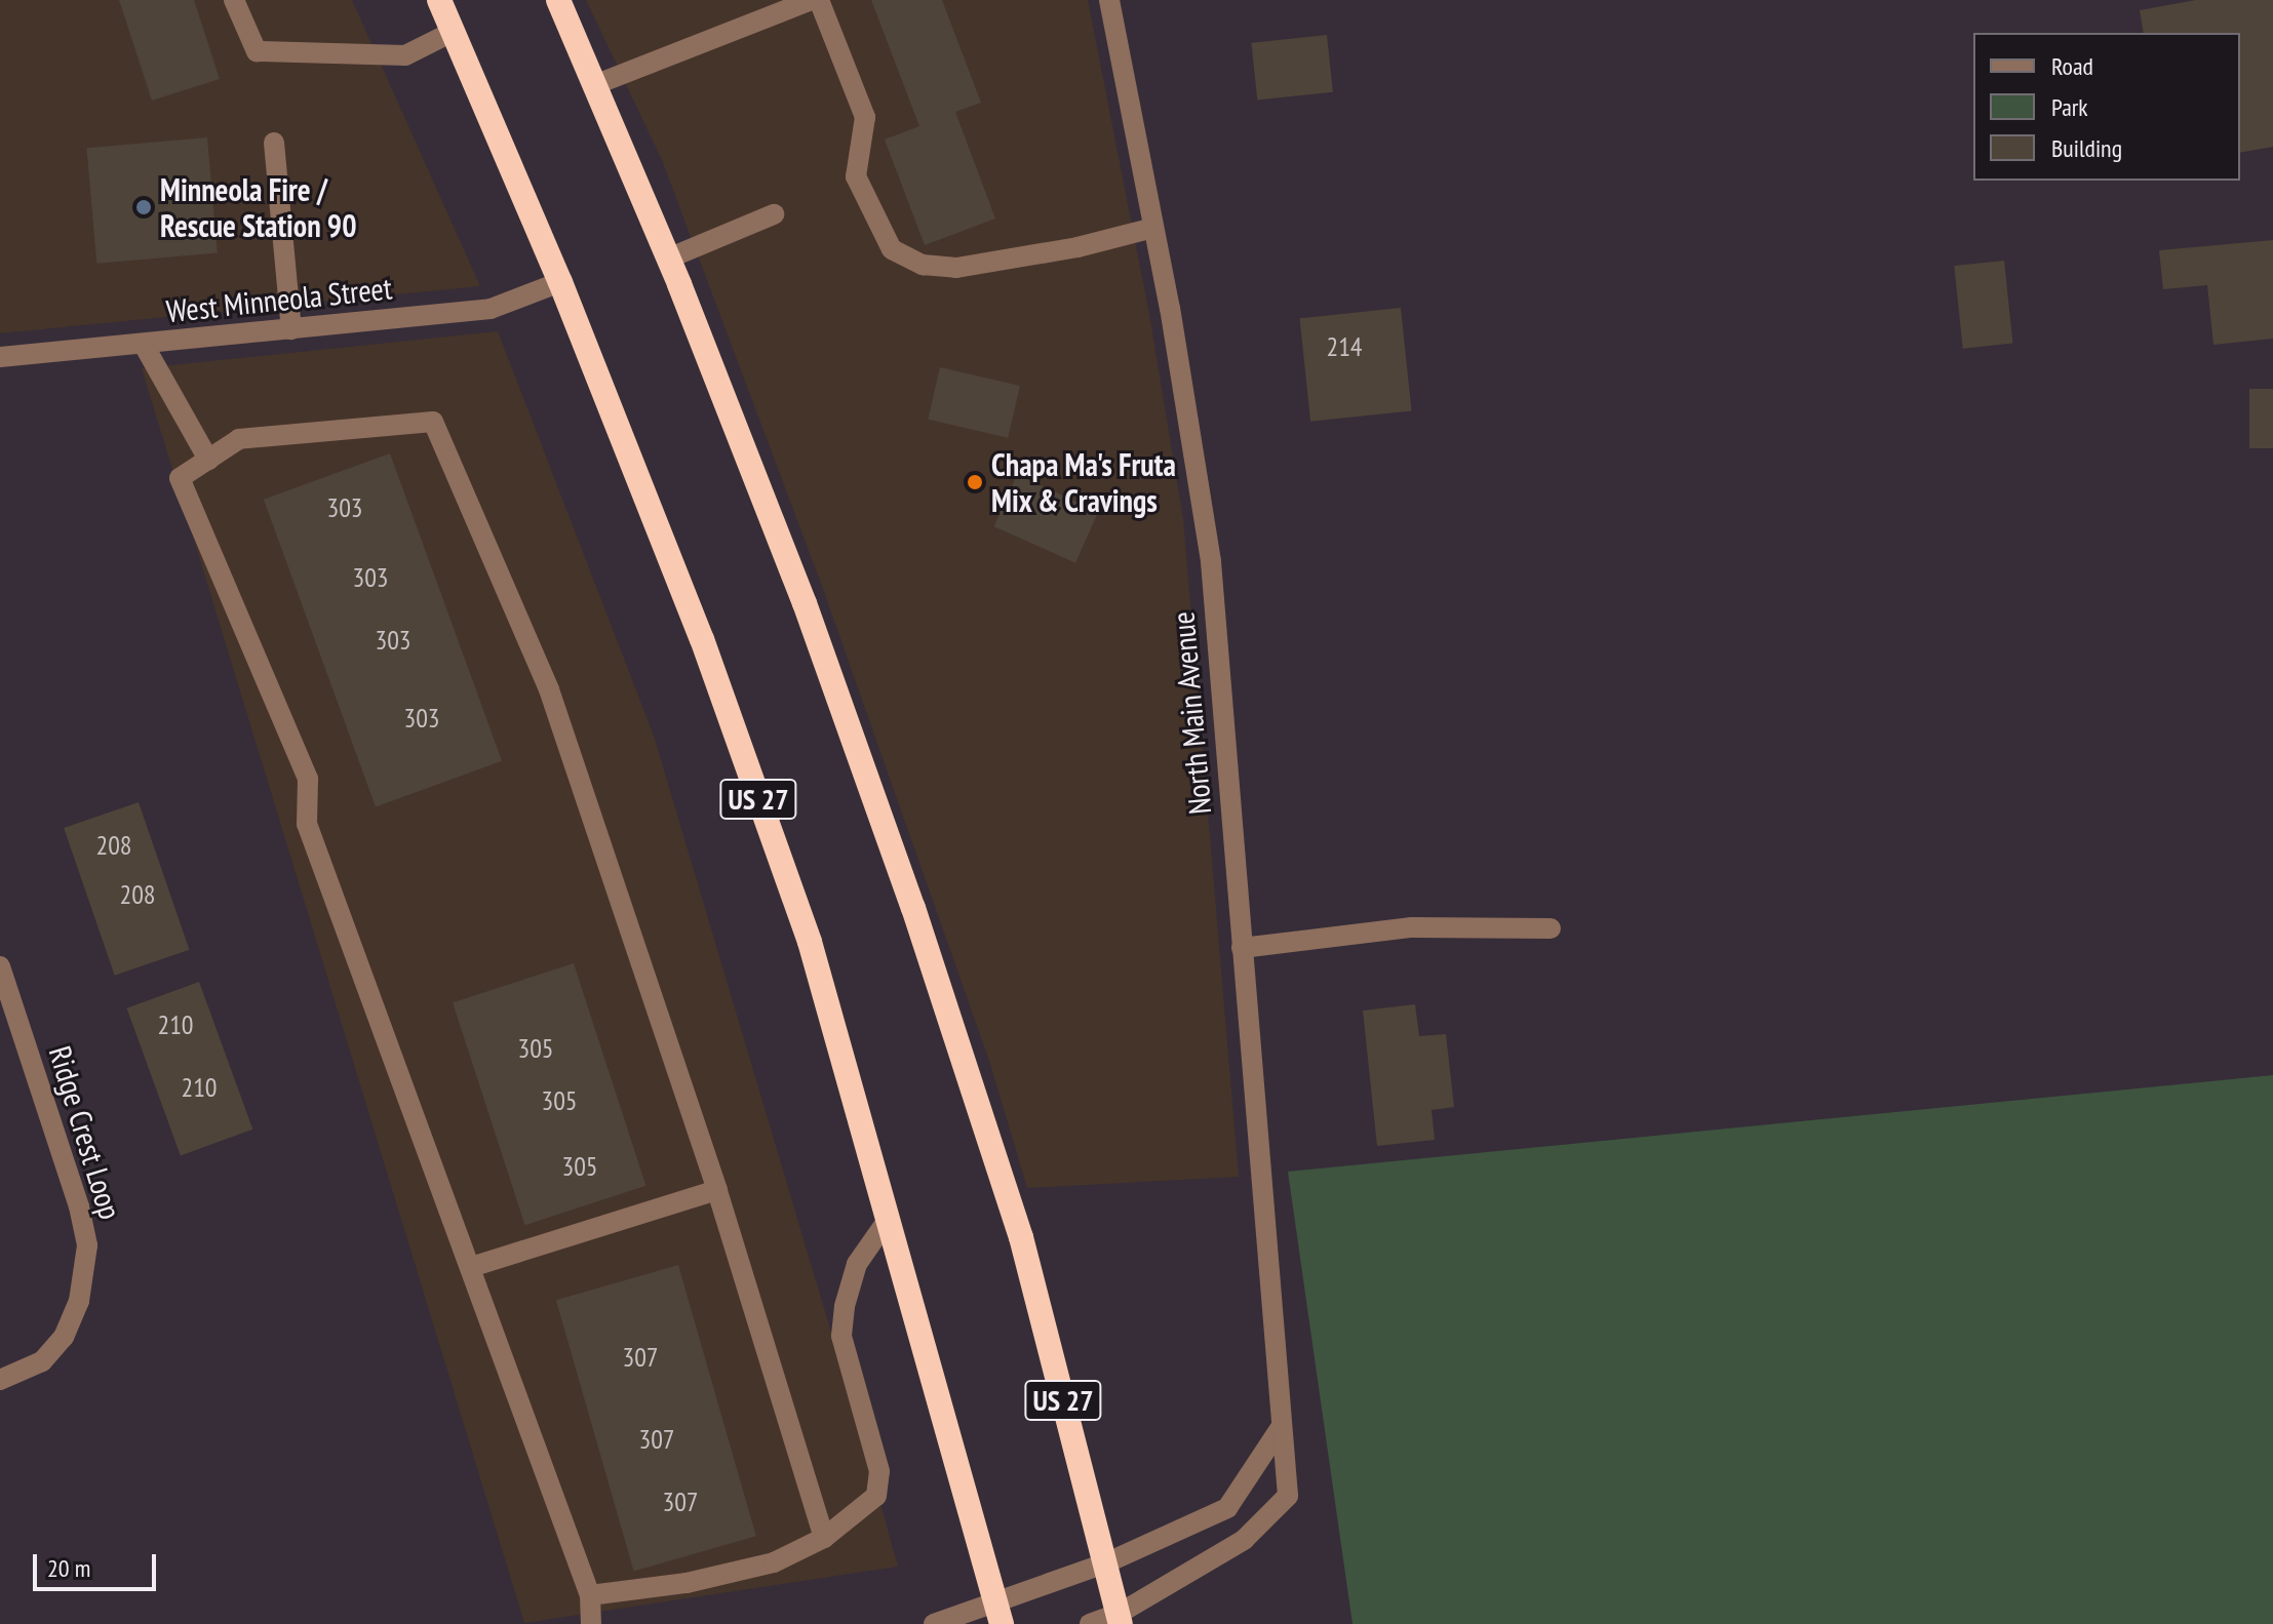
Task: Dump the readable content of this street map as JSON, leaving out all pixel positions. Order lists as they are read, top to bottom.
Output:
{
  "streets": {
    "highway": ["US 27"],
    "street": ["West Minneola Street", "North Main Avenue", "Ridge Crest Loop"]
  },
  "crossings": [
    ["West Minneola Street", "US 27"],
    ["North Main Avenue", "US 27"]
  ],
  "places": ["Minneola Fire / Rescue Station 90", "Chapa Ma's Fruta Mix & Cravings"],
  "house_numbers": [
    "214",
    "303",
    "303",
    "303",
    "303",
    "208",
    "208",
    "210",
    "305",
    "210",
    "305",
    "305",
    "307",
    "307",
    "307"
  ],
  "legend": ["Road", "Park", "Building"],
  "scale_bar": "20 m"
}
